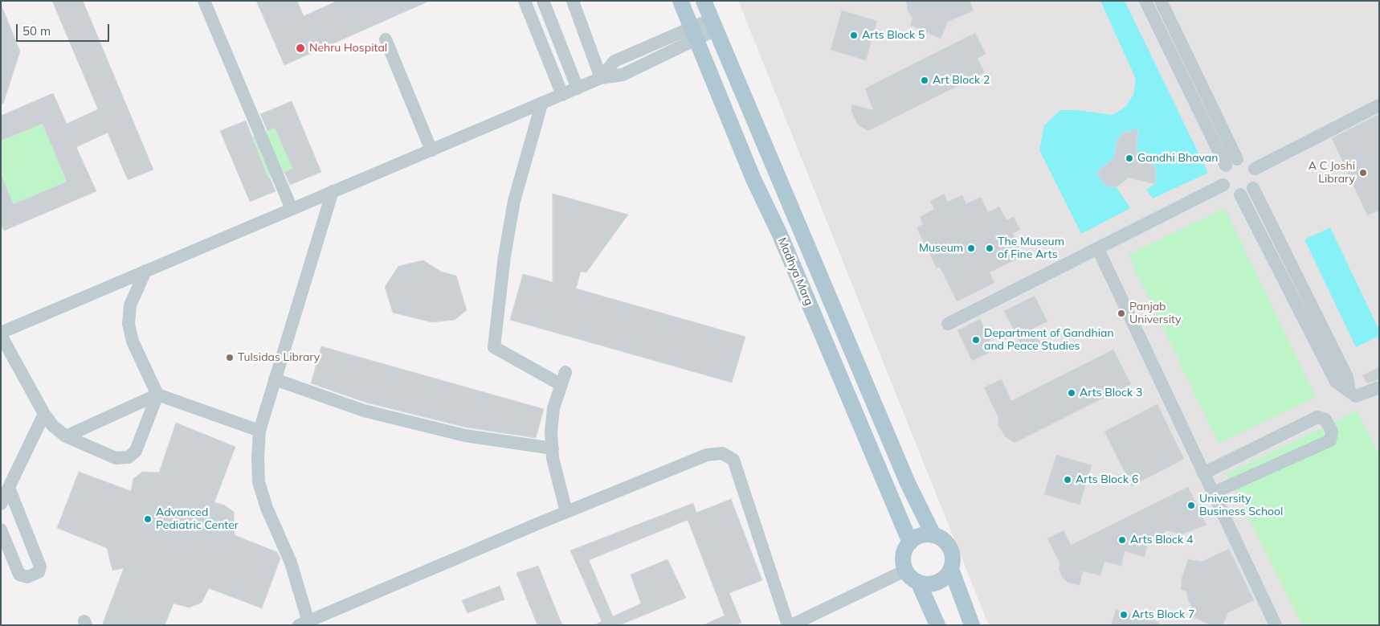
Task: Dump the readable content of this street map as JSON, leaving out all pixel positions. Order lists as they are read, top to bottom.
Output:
{
  "streets": {
    "main road": ["Madhya Marg"]
  },
  "places": [
    "Arts Block 5",
    "Nehru Hospital",
    "Art Block 2",
    "Gandhi Bhavan",
    "A C Joshi Library",
    "Museum",
    "The Museum of Fine Arts",
    "Panjab University",
    "Department of Gandhian and Peace Studies",
    "Tulsidas Library",
    "Arts Block 3",
    "Arts Block 6",
    "University Business School",
    "Advanced Pediatric Center",
    "Arts Block 4",
    "Arts Block 7"
  ],
  "scale_bar": "50 m"
}
